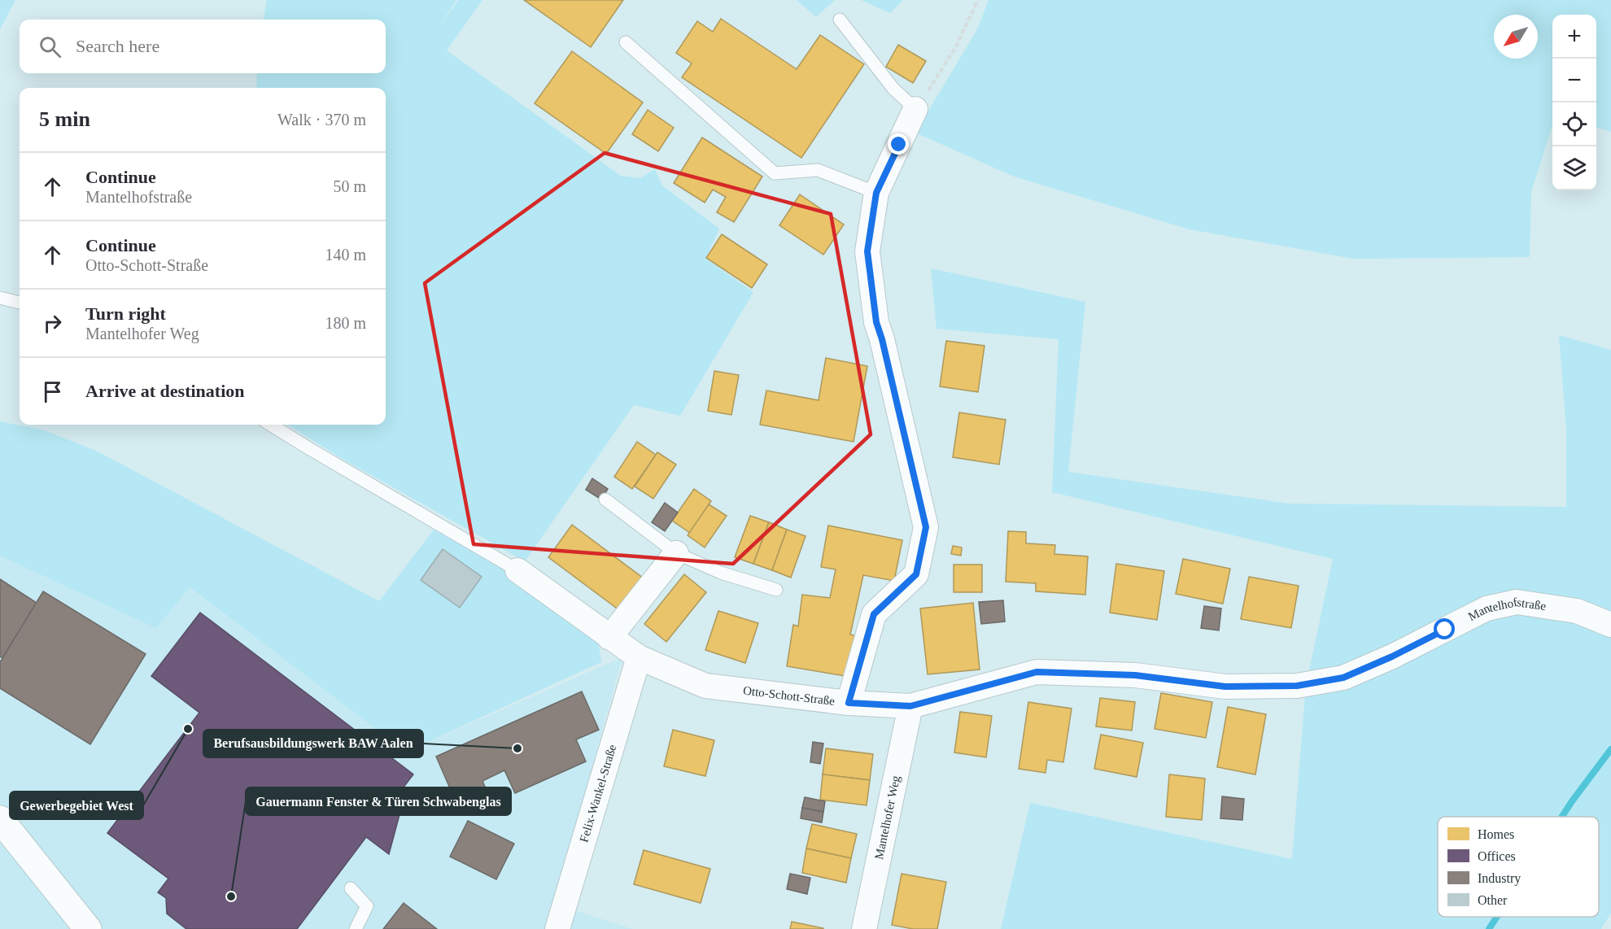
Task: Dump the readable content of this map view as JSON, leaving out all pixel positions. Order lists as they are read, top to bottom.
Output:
{
  "streets": {
    "street": [
      "Mantelhofstraße",
      "Otto-Schott-Straße",
      "Felix-Wankel-Straße",
      "Mantelhofer Weg"
    ]
  },
  "crossings": [
    ["Mantelhofstraße", "Otto-Schott-Straße"],
    ["Otto-Schott-Straße", "Felix-Wankel-Straße"],
    ["Otto-Schott-Straße", "Mantelhofer Weg"]
  ],
  "places": ["Gewerbegebiet West", "Berufsausbildungswerk BAW Aalen", "Gauermann Fenster & Türen Schwabenglas"],
  "legend": [
    "Homes",
    "Offices",
    "Industry",
    "Other"
  ],
  "north": "bottom left",
  "page": {
    "map_buttons": ["+", "−"],
    "search": "Search here",
    "heading": ["5 min", "Walk · 370 m"],
    "list": [
      ["Continue", "Mantelhofstraße", "50 m"],
      ["Continue", "Otto-Schott-Straße", "140 m"],
      ["Turn right", "Mantelhofer Weg", "180 m"],
      "Arrive at destination"
    ]
  }
}
